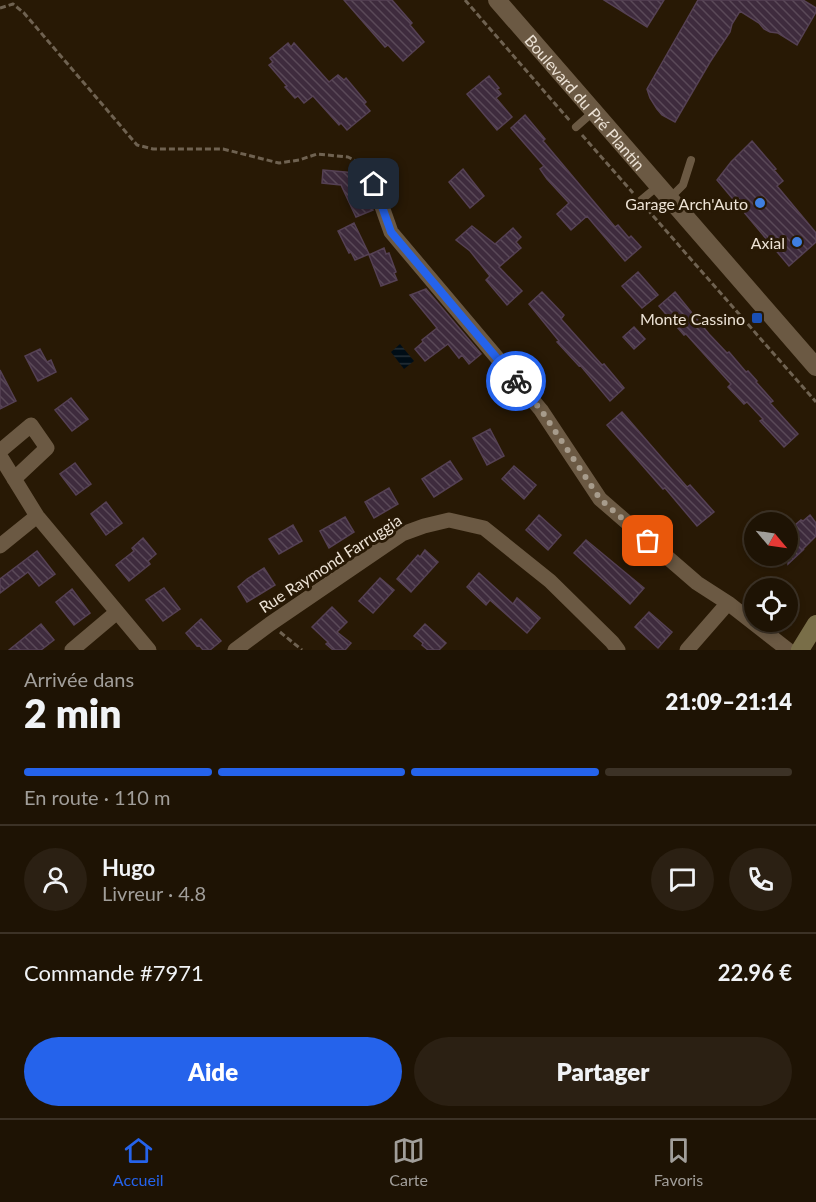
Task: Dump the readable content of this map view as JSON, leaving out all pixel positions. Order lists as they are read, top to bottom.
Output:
{
  "streets": {
    "street": ["Boulevard du Pré Plantin", "Rue Raymond Farruggia"]
  },
  "places": {
    "other": ["Garage Arch'Auto", "Axial"],
    "transit": ["Monte Cassino"]
  },
  "north": "bottom right",
  "page": {
    "heading": ["2 min", "Arrivée dans", "21:09–21:14"],
    "panel": [
      "Hugo",
      "Livreur · 4.8",
      "Commande #7971",
      "22.96 €"
    ],
    "bar": "En route · 110 m",
    "buttons": ["Aide", "Partager"],
    "tabs": ["Accueil", "Carte", "Favoris"]
  }
}
